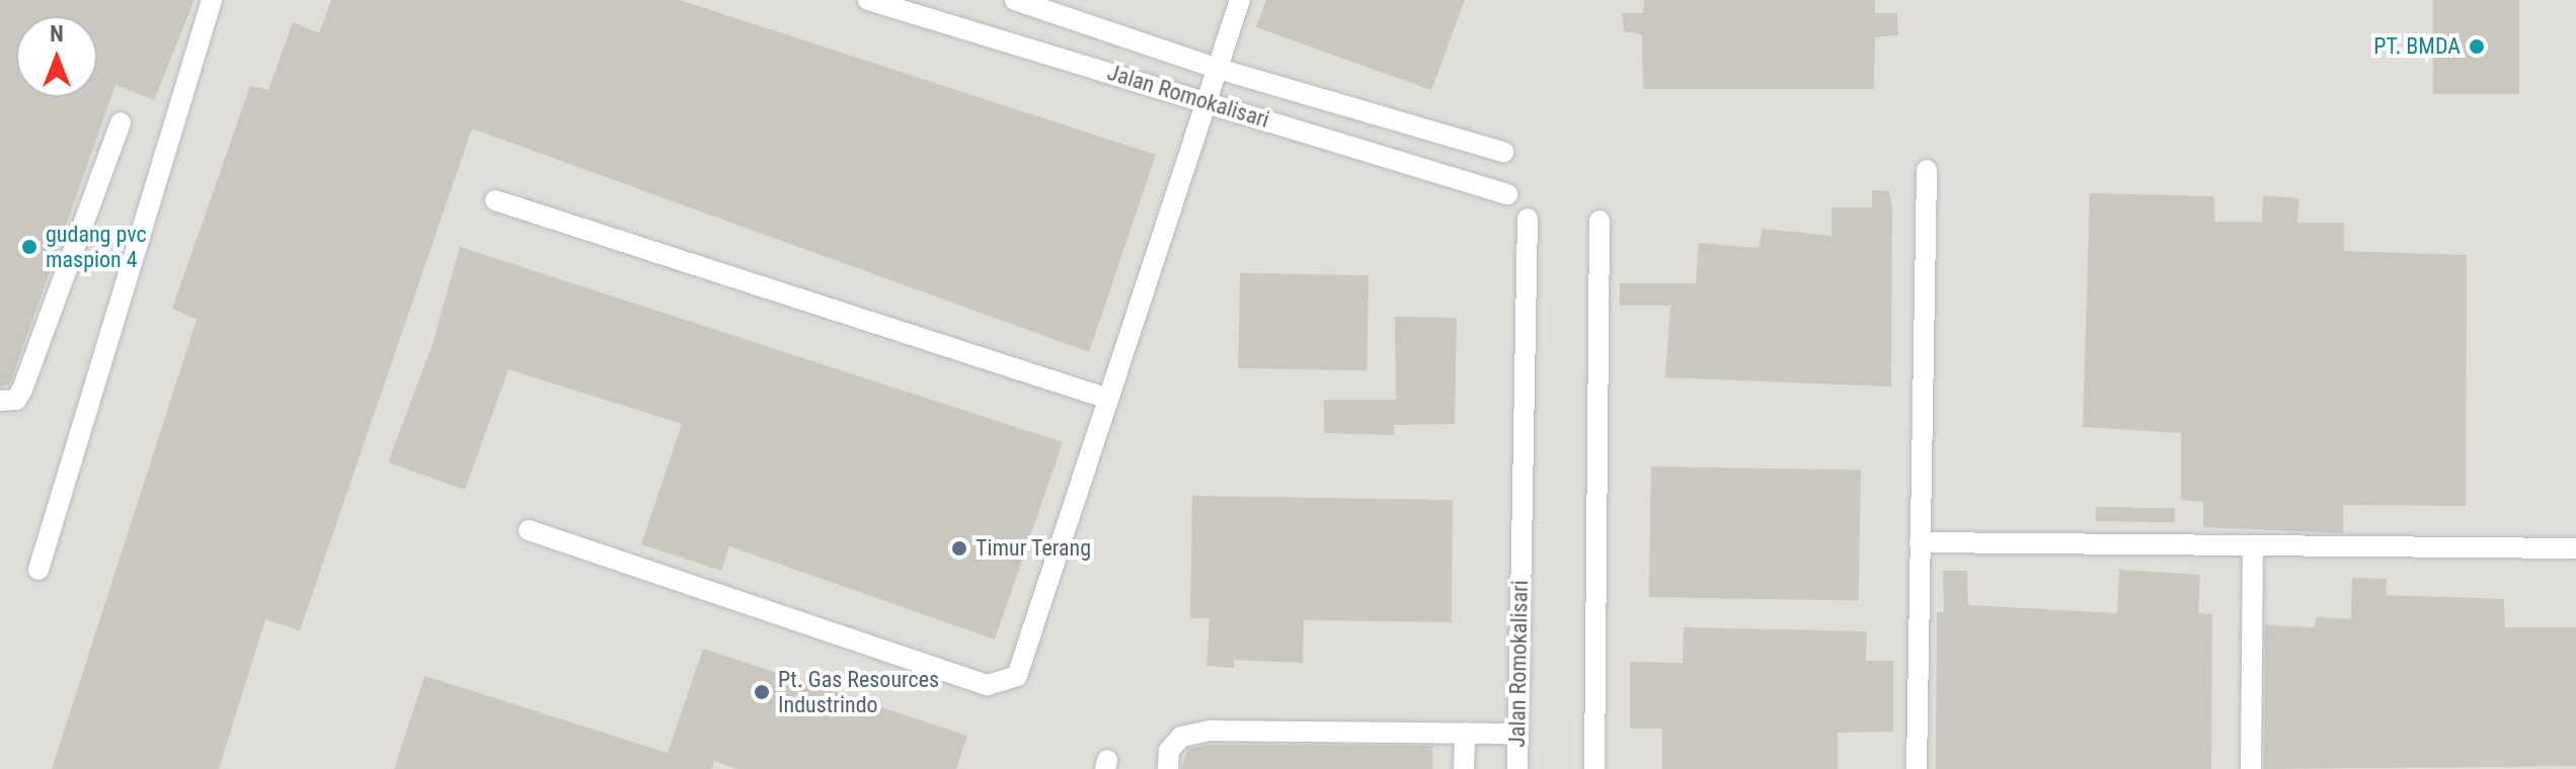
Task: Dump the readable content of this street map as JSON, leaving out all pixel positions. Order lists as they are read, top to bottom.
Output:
{
  "streets": {
    "lane": ["Jalan Romokalisari"]
  },
  "places": [
    "PT. BMDA",
    "gudang pvc maspion 4",
    "Timur Terang",
    "Pt. Gas Resources Industrindo"
  ],
  "north": "top"
}
